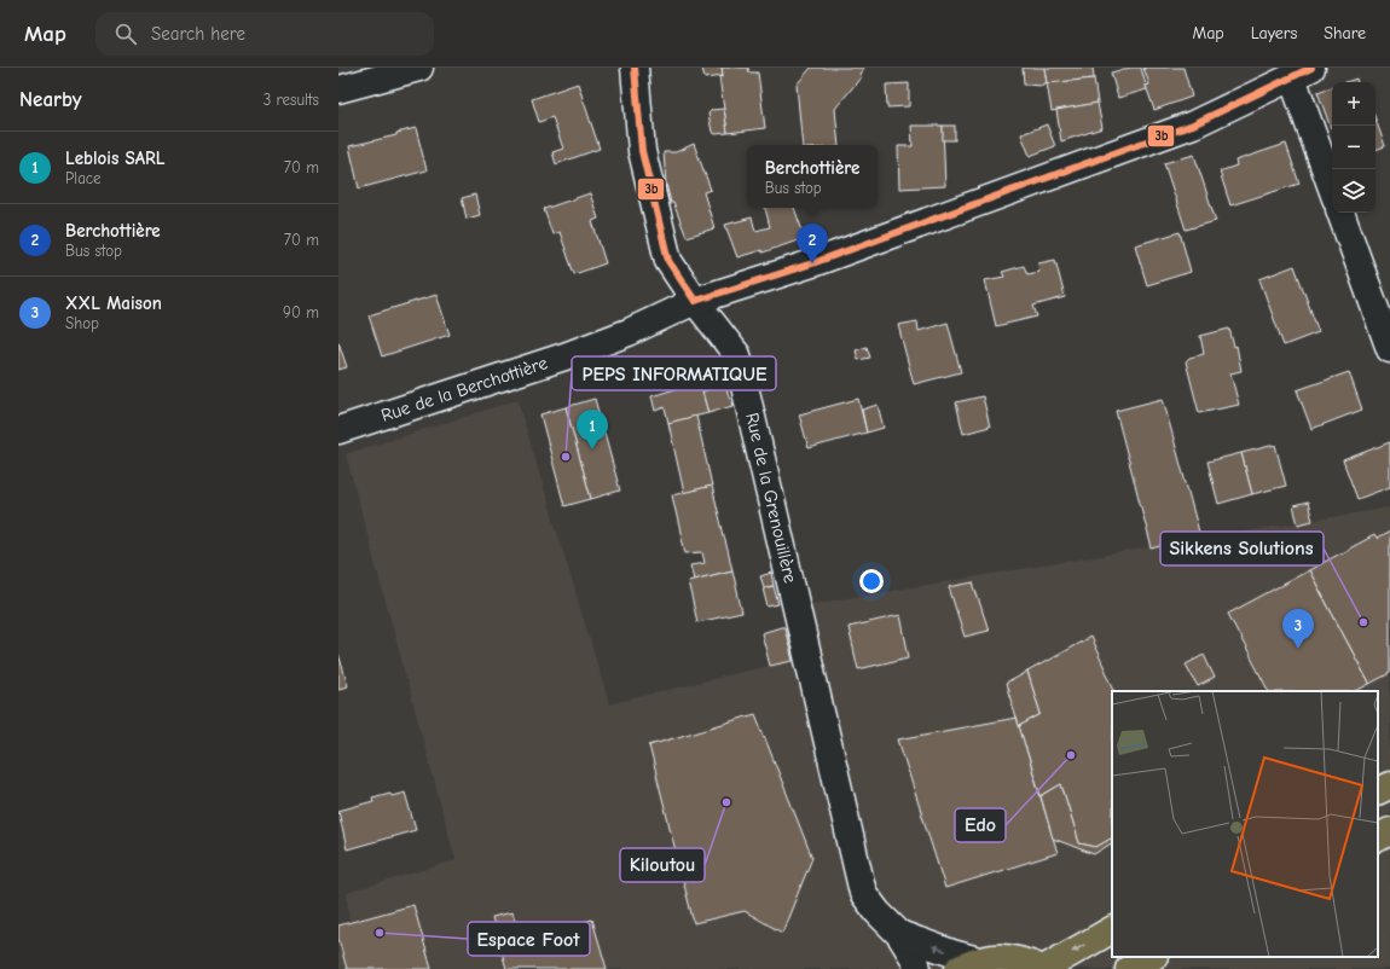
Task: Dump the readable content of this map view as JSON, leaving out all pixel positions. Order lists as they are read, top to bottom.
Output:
{
  "streets": {
    "street": ["Rue de la Berchottière", "Rue de la Grenouillère"]
  },
  "crossings": [
    ["Rue de la Berchottière", "Rue de la Grenouillère"]
  ],
  "places": [
    "PEPS INFORMATIQUE",
    "Sikkens Solutions",
    "Edo",
    "Kiloutou",
    "Espace Foot"
  ],
  "lines": ["transit line 3b"],
  "page": {
    "header": "Map",
    "search": "Search here",
    "nav": ["Map", "Layers", "Share"],
    "heading": ["Nearby", "3 results"],
    "map_buttons": ["+", "−"],
    "list": [
      {
        "mark": "1",
        "name": "Leblois SARL",
        "note": "Place",
        "value": "70 m"
      },
      {
        "mark": "2",
        "name": "Berchottière",
        "note": "Bus stop",
        "value": "70 m"
      },
      {
        "mark": "3",
        "name": "XXL Maison",
        "note": "Shop",
        "value": "90 m"
      }
    ],
    "popup": ["Berchottière", "Bus stop"],
    "pins": ["2", "1", "3"]
  }
}
